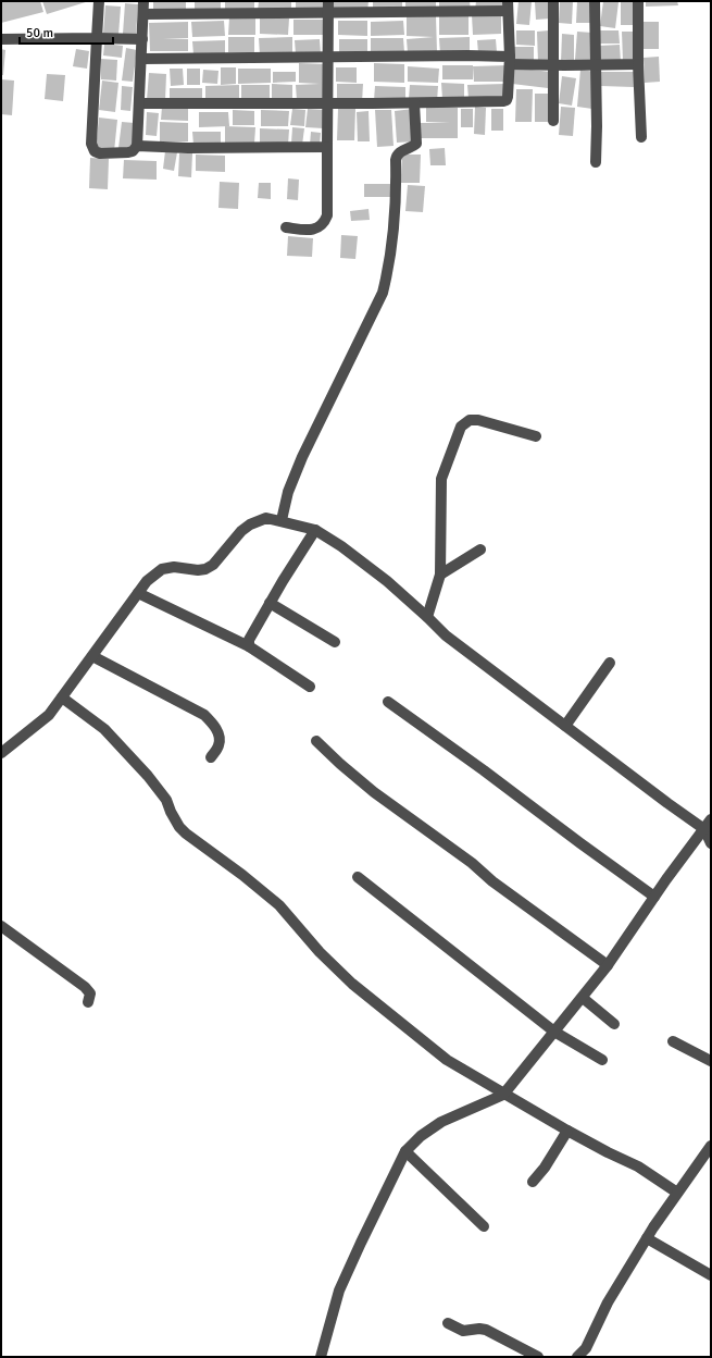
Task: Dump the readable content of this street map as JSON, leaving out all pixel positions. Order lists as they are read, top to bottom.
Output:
{
  "scale_bar": "50 m"
}
